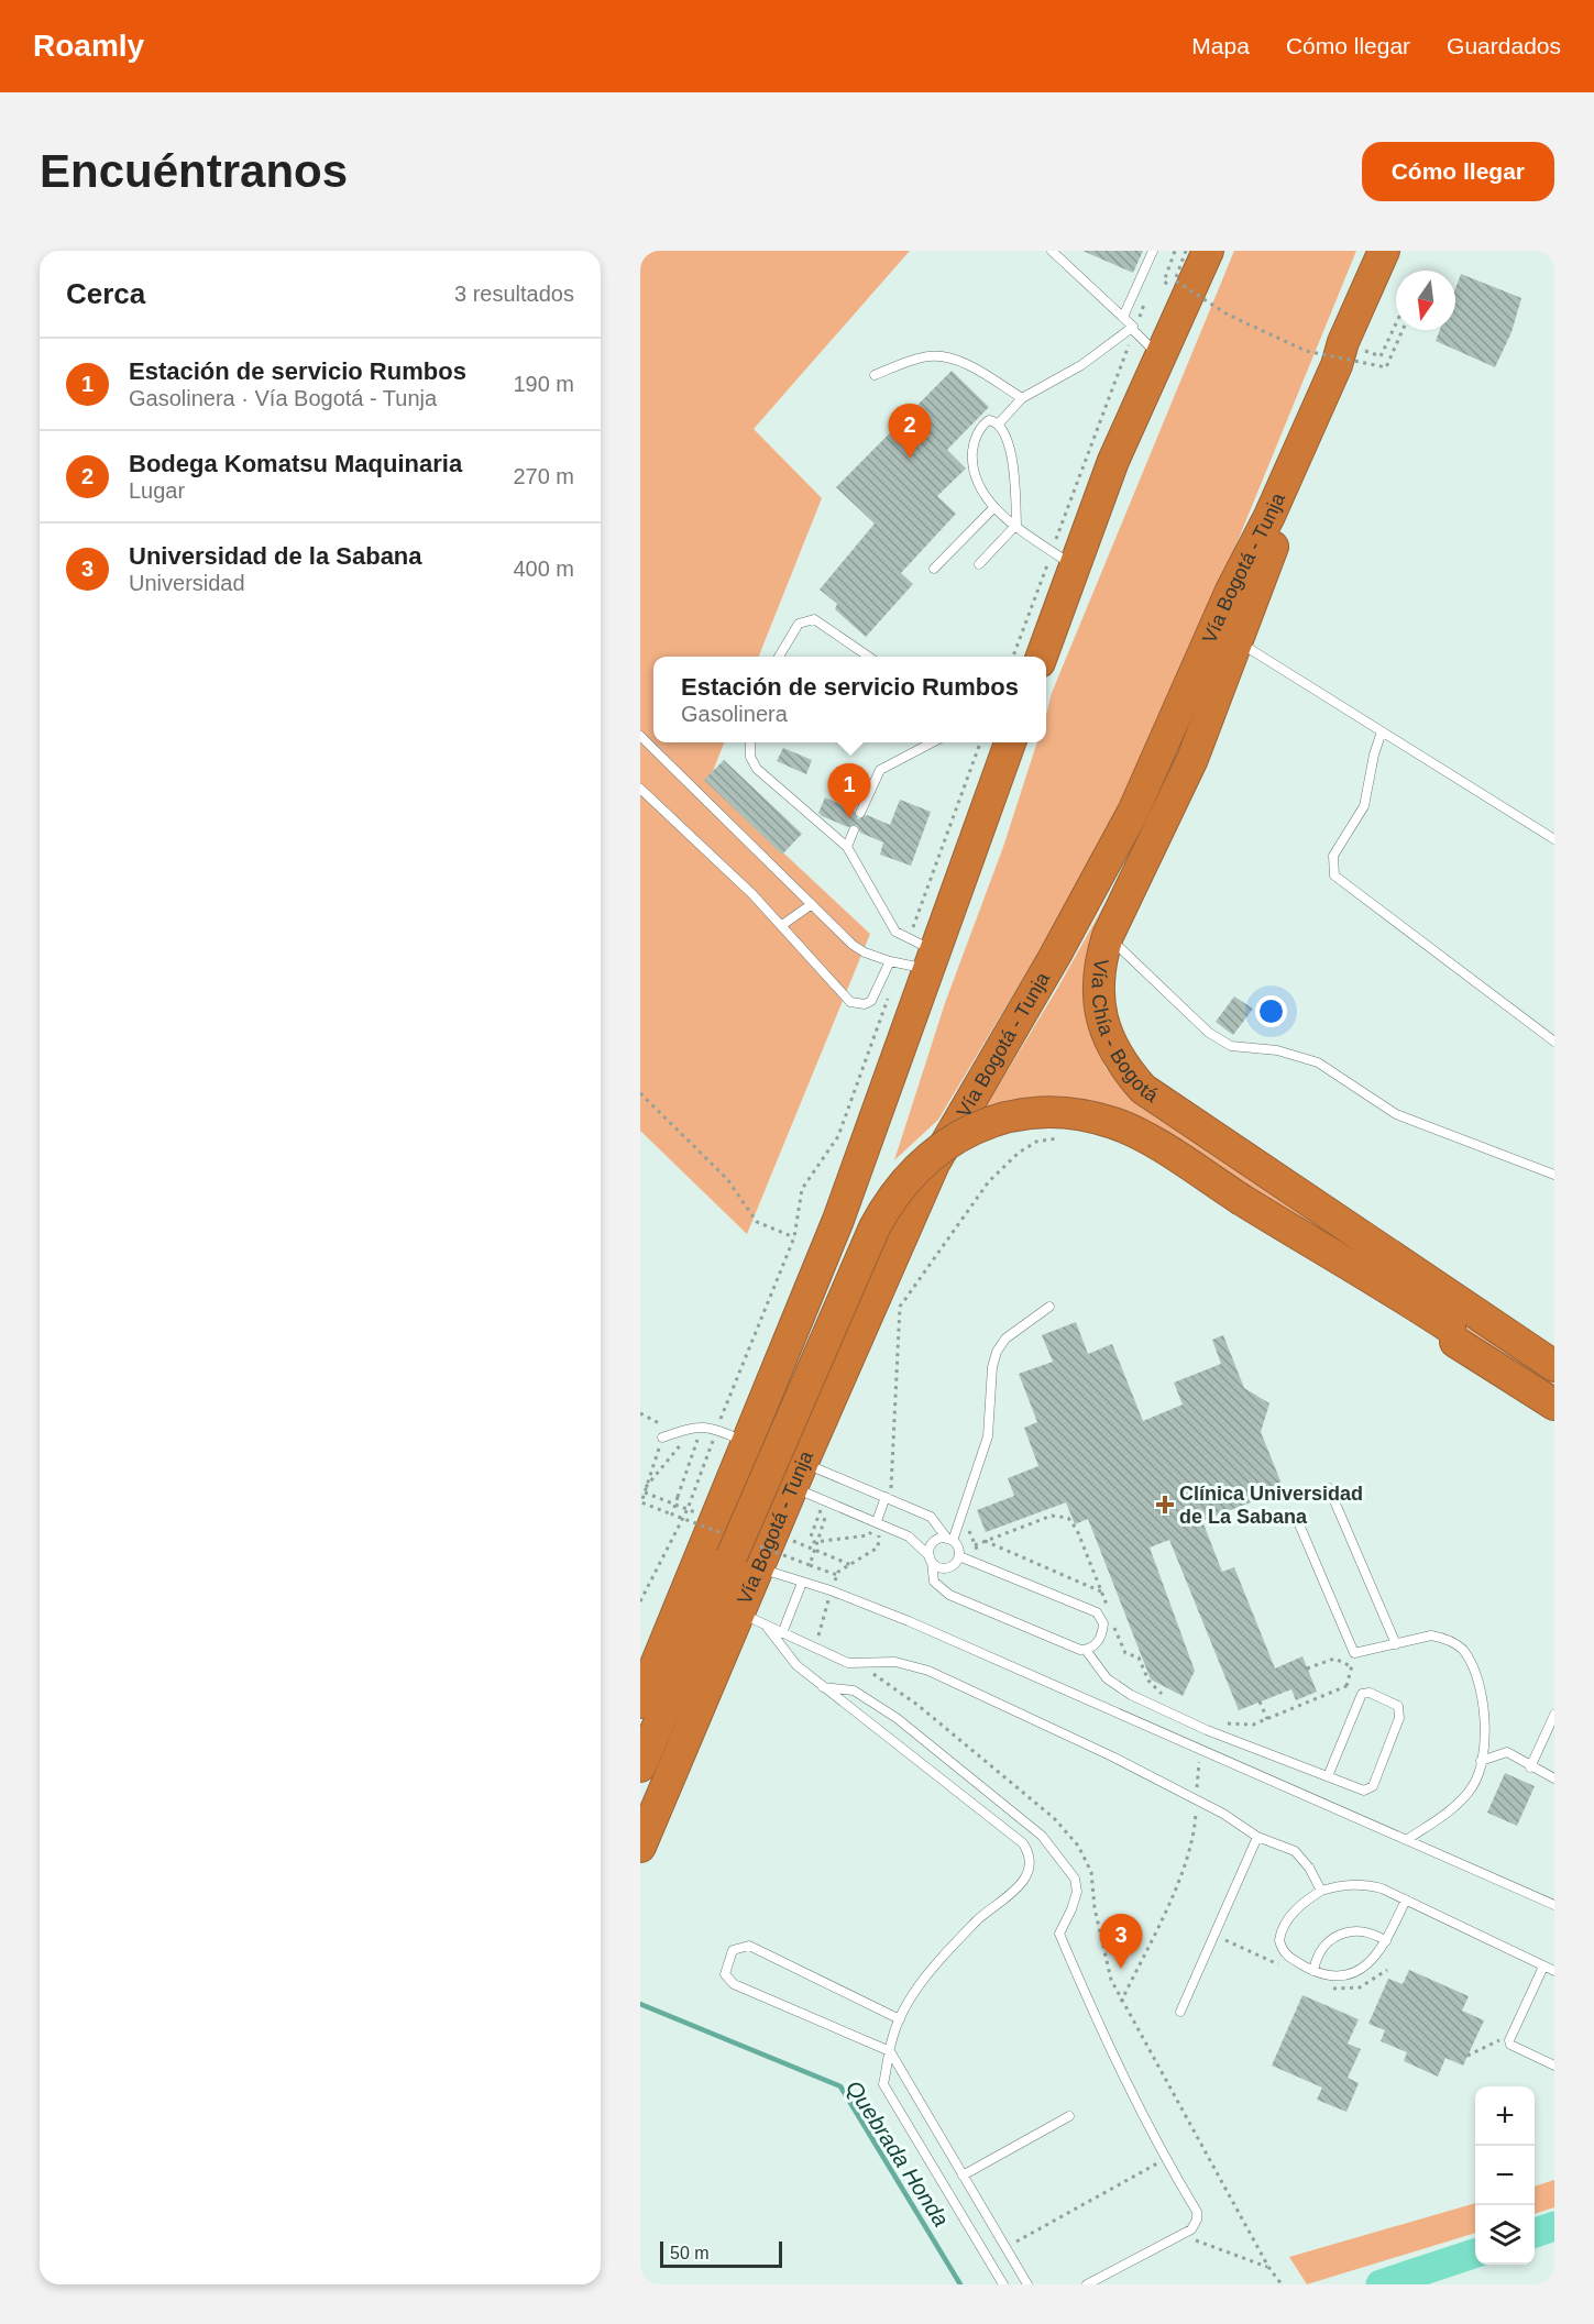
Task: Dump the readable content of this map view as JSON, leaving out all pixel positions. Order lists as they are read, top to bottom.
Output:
{
  "streets": {
    "highway": ["Vía Bogotá - Tunja", "Vía Chía - Bogotá"]
  },
  "crossings": [
    ["Vía Bogotá - Tunja", "Vía Chía - Bogotá"]
  ],
  "water": ["Quebrada Honda"],
  "places": {
    "health": ["Clínica Universidad de La Sabana"]
  },
  "scale_bar": "50 m",
  "north": "bottom",
  "page": {
    "header": "Roamly",
    "nav": ["Mapa", "Cómo llegar", "Guardados"],
    "buttons": "Cómo llegar",
    "title": "Encuéntranos",
    "heading": ["Cerca", "3 resultados"],
    "list": [
      {
        "mark": "1",
        "name": "Estación de servicio Rumbos",
        "note": "Gasolinera · Vía Bogotá - Tunja",
        "value": "190 m"
      },
      {
        "mark": "2",
        "name": "Bodega Komatsu Maquinaria",
        "note": "Lugar",
        "value": "270 m"
      },
      {
        "mark": "3",
        "name": "Universidad de la Sabana",
        "note": "Universidad",
        "value": "400 m"
      }
    ],
    "pins": ["2", "1", "3"],
    "popup": ["Estación de servicio Rumbos", "Gasolinera"],
    "map_buttons": ["+", "−"],
    "scale": "50 m"
  }
}
